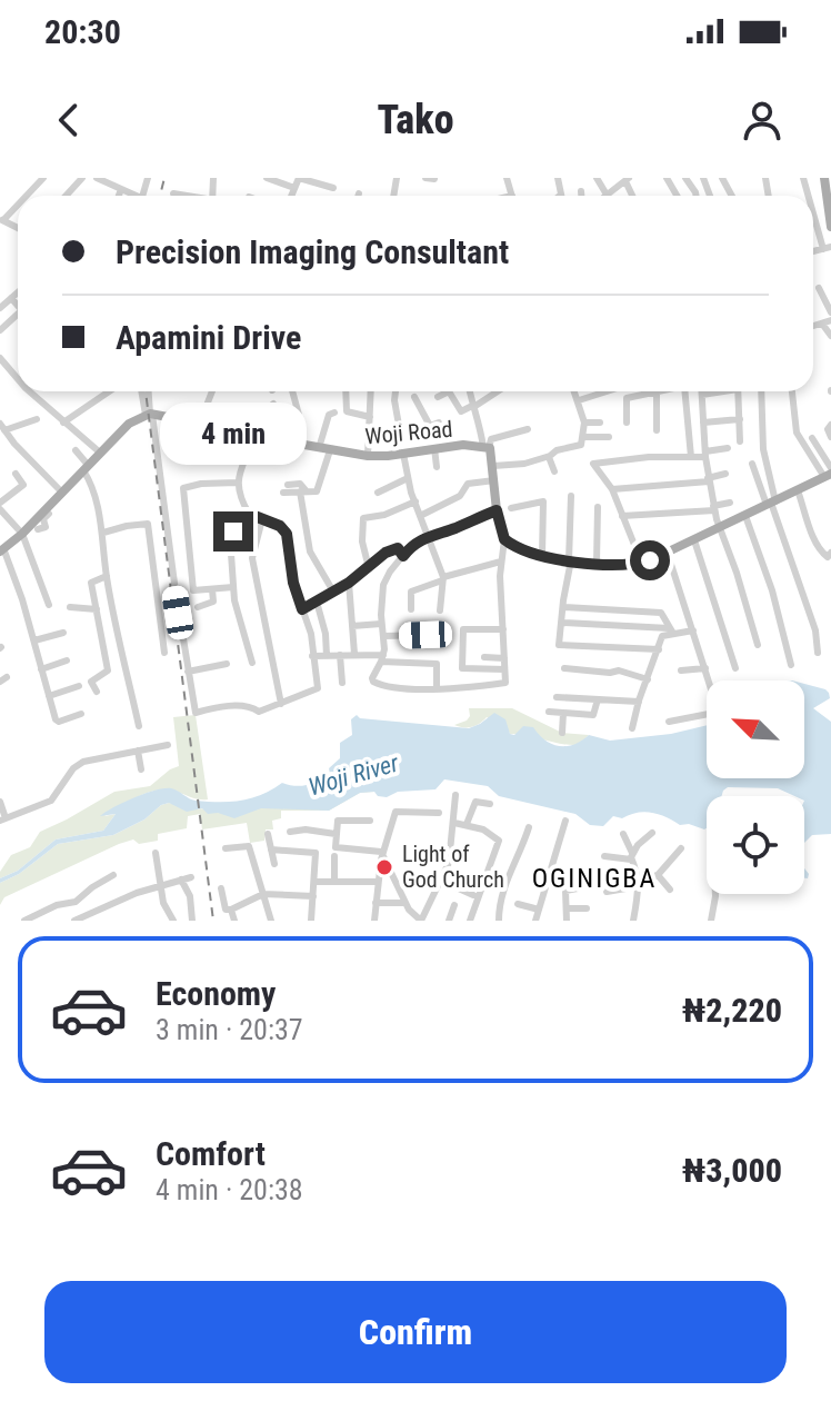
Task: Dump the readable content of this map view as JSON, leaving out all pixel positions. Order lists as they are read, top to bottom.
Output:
{
  "streets": {
    "main road": ["Woji Road"]
  },
  "districts": ["OGINIGBA"],
  "water": ["Woji River"],
  "places": ["Light of God Church"],
  "north": "top left",
  "page": {
    "status": "20:30",
    "header": "Tako",
    "banner": ["Precision Imaging Consultant", "Apamini Drive"],
    "bubble": "4 min",
    "list": [
      {
        "name": "Economy",
        "note": "3 min · 20:37",
        "value": "₦2,220"
      },
      {
        "name": "Comfort",
        "note": "4 min · 20:38",
        "value": "₦3,000"
      }
    ],
    "buttons": "Confirm"
  }
}
